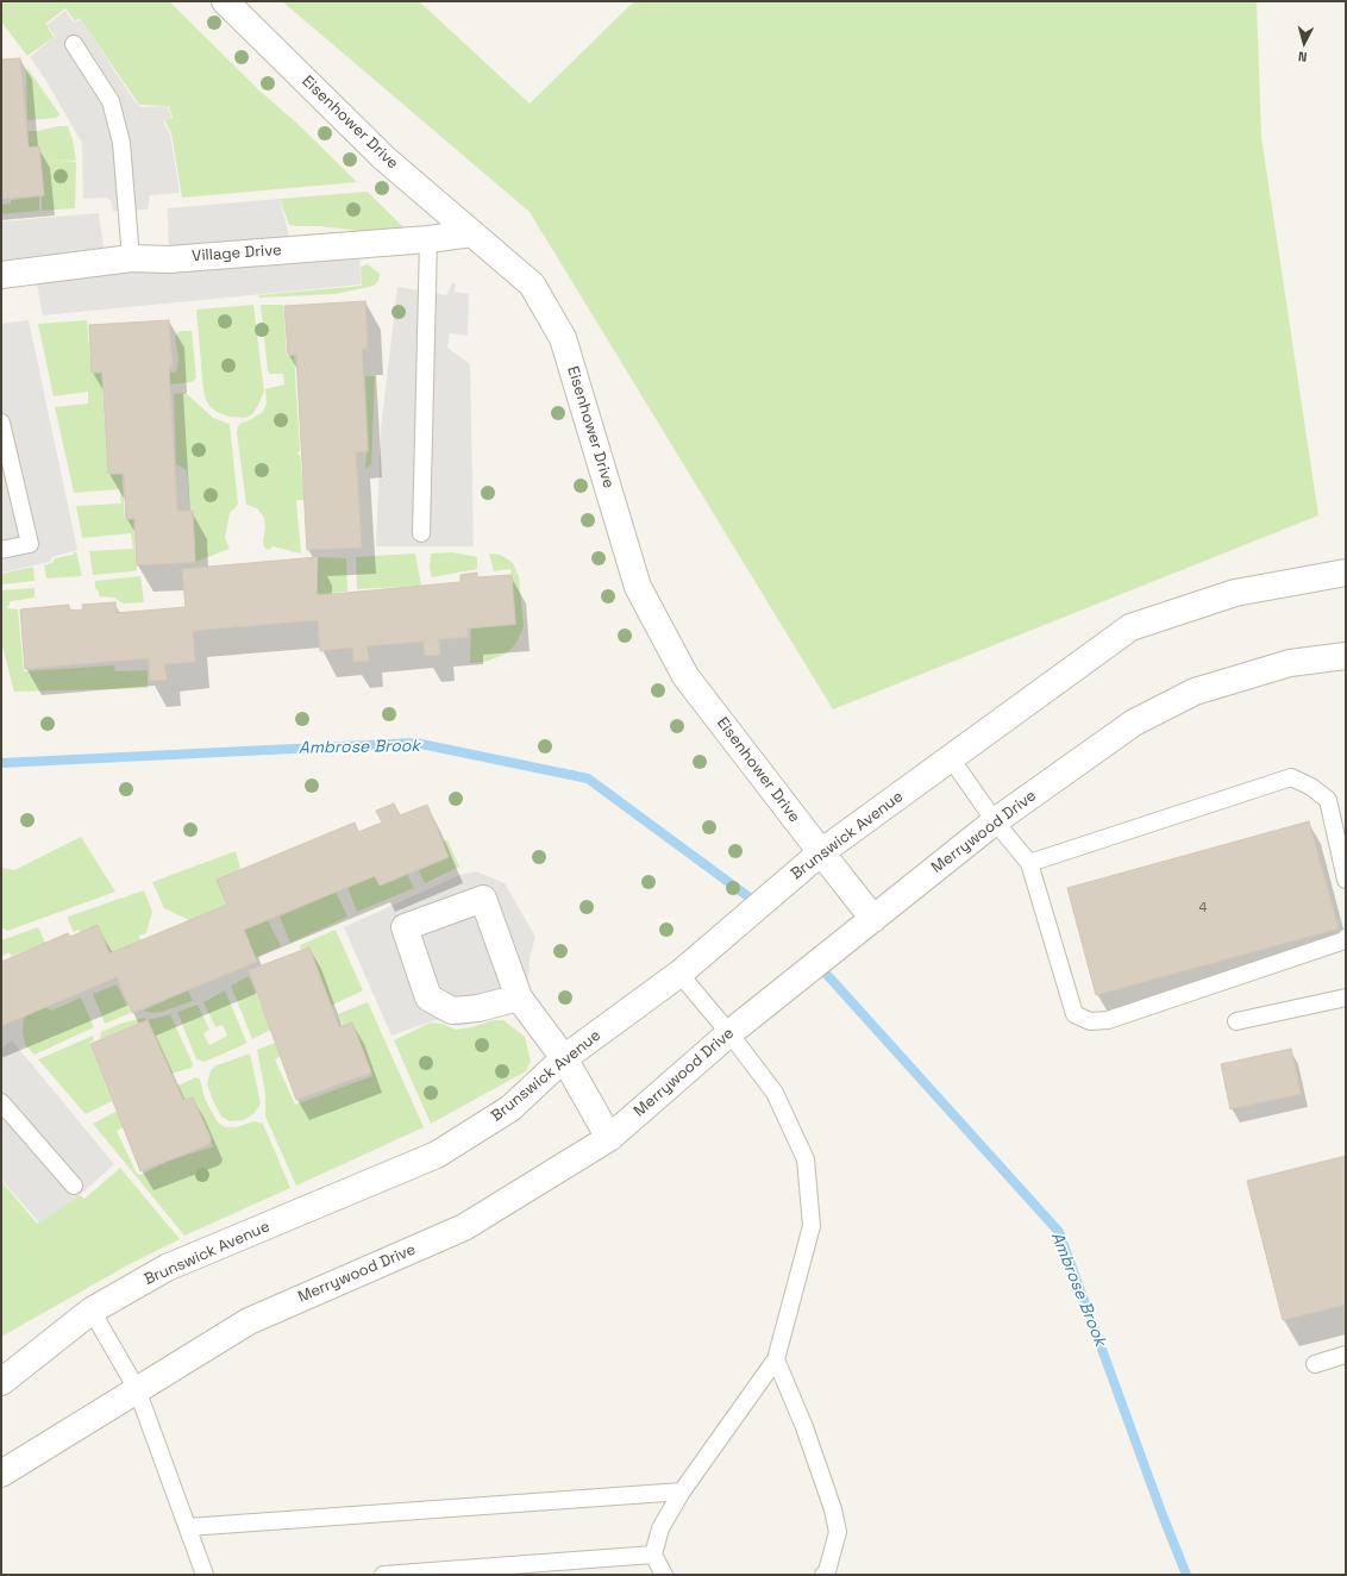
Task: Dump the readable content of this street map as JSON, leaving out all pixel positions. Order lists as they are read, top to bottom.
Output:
{
  "streets": {
    "street": [
      "Eisenhower Drive",
      "Village Drive",
      "Merrywood Drive",
      "Brunswick Avenue"
    ]
  },
  "crossings": [
    ["Eisenhower Drive", "Village Drive"],
    ["Eisenhower Drive", "Merrywood Drive"],
    ["Eisenhower Drive", "Brunswick Avenue"]
  ],
  "water": ["Ambrose Brook"],
  "house_numbers": ["4"],
  "north": "bottom"
}
